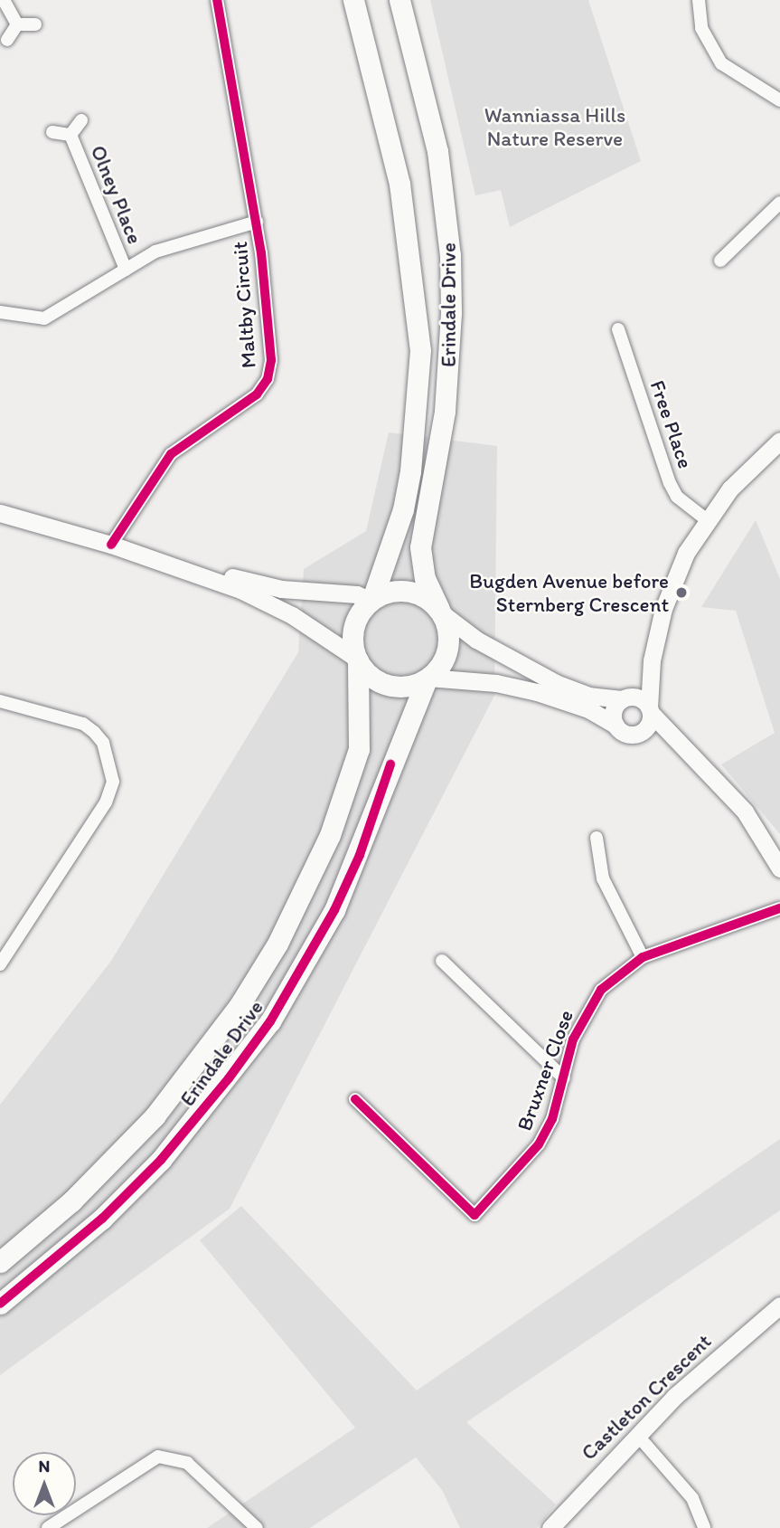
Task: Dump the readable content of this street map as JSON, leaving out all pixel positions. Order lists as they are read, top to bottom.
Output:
{
  "streets": {
    "main road": ["Erindale Drive"],
    "street": [
      "Olney Place",
      "Maltby Circuit",
      "Free Place",
      "Bruxner Close",
      "Castleton Crescent"
    ]
  },
  "crossings": [
    ["Olney Place", "Maltby Circuit"]
  ],
  "parks": ["Wanniassa Hills Nature Reserve"],
  "places": ["Bugden Avenue before Sternberg Crescent"],
  "north": "top"
}
